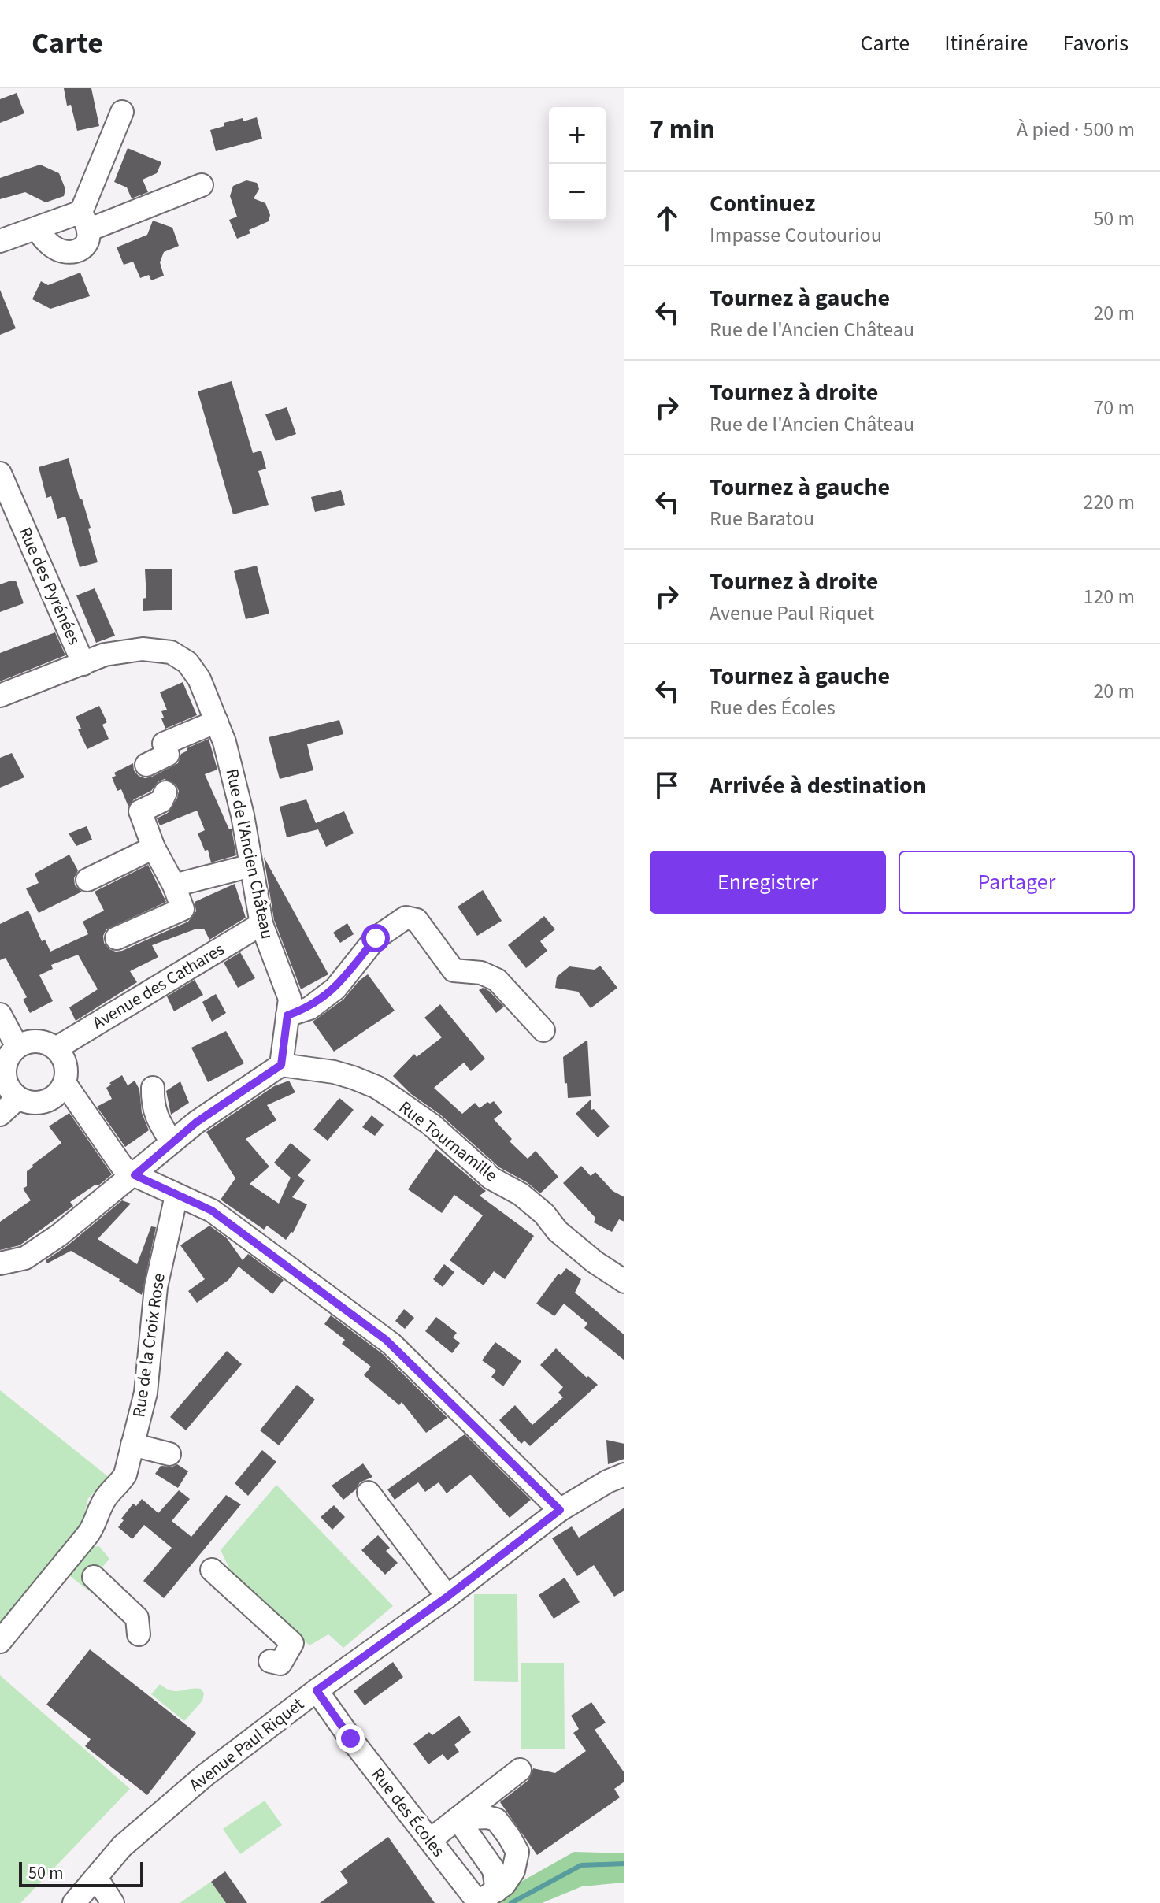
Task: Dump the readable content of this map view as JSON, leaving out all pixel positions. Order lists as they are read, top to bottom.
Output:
{
  "streets": {
    "street": [
      "Rue des Pyrénées",
      "Rue de l'Ancien Château",
      "Avenue des Cathares",
      "Rue Tournamille",
      "Rue de la Croix Rose",
      "Avenue Paul Riquet",
      "Rue des Écoles"
    ]
  },
  "crossings": [
    ["Rue des Pyrénées", "Rue de l'Ancien Château"],
    ["Rue de l'Ancien Château", "Avenue des Cathares"],
    ["Rue de l'Ancien Château", "Rue Tournamille"],
    ["Avenue Paul Riquet", "Rue des Écoles"]
  ],
  "scale_bar": "50 m",
  "page": {
    "header": "Carte",
    "nav": ["Carte", "Itinéraire", "Favoris"],
    "heading": ["7 min", "À pied · 500 m"],
    "map_buttons": ["+", "−"],
    "list": [
      ["Continuez", "Impasse Coutouriou", "50 m"],
      ["Tournez à gauche", "Rue de l'Ancien Château", "20 m"],
      ["Tournez à droite", "Rue de l'Ancien Château", "70 m"],
      ["Tournez à gauche", "Rue Baratou", "220 m"],
      ["Tournez à droite", "Avenue Paul Riquet", "120 m"],
      ["Tournez à gauche", "Rue des Écoles", "20 m"],
      "Arrivée à destination"
    ],
    "buttons": ["Enregistrer", "Partager"],
    "scale": "50 m"
  }
}
